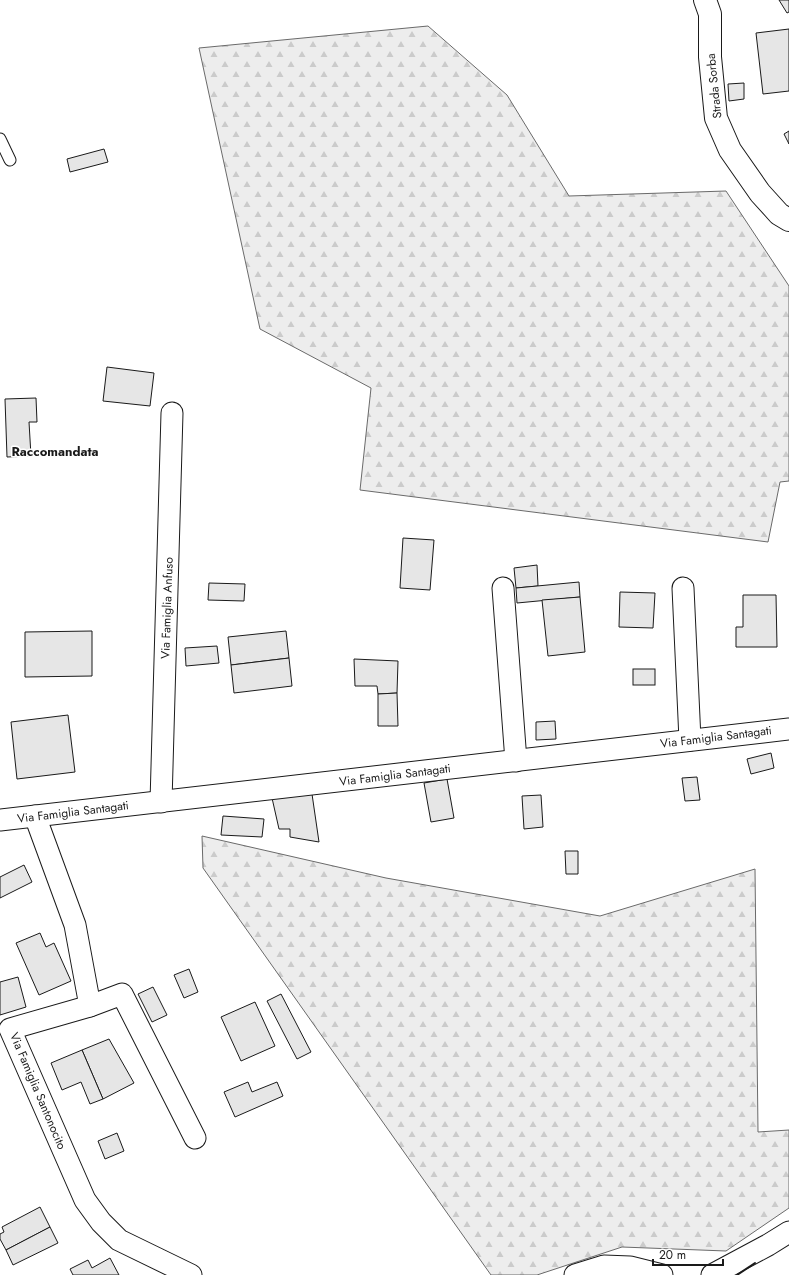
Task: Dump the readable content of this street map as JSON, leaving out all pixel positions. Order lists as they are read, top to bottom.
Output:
{
  "streets": {
    "street": [
      "Strada Sorba",
      "Via Famiglia Anfuso",
      "Via Famiglia Santagati",
      "Via Famiglia Santonocito"
    ]
  },
  "crossings": [
    ["Via Famiglia Anfuso", "Via Famiglia Santagati"]
  ],
  "districts": ["Raccomandata"],
  "scale_bar": "20 m"
}
